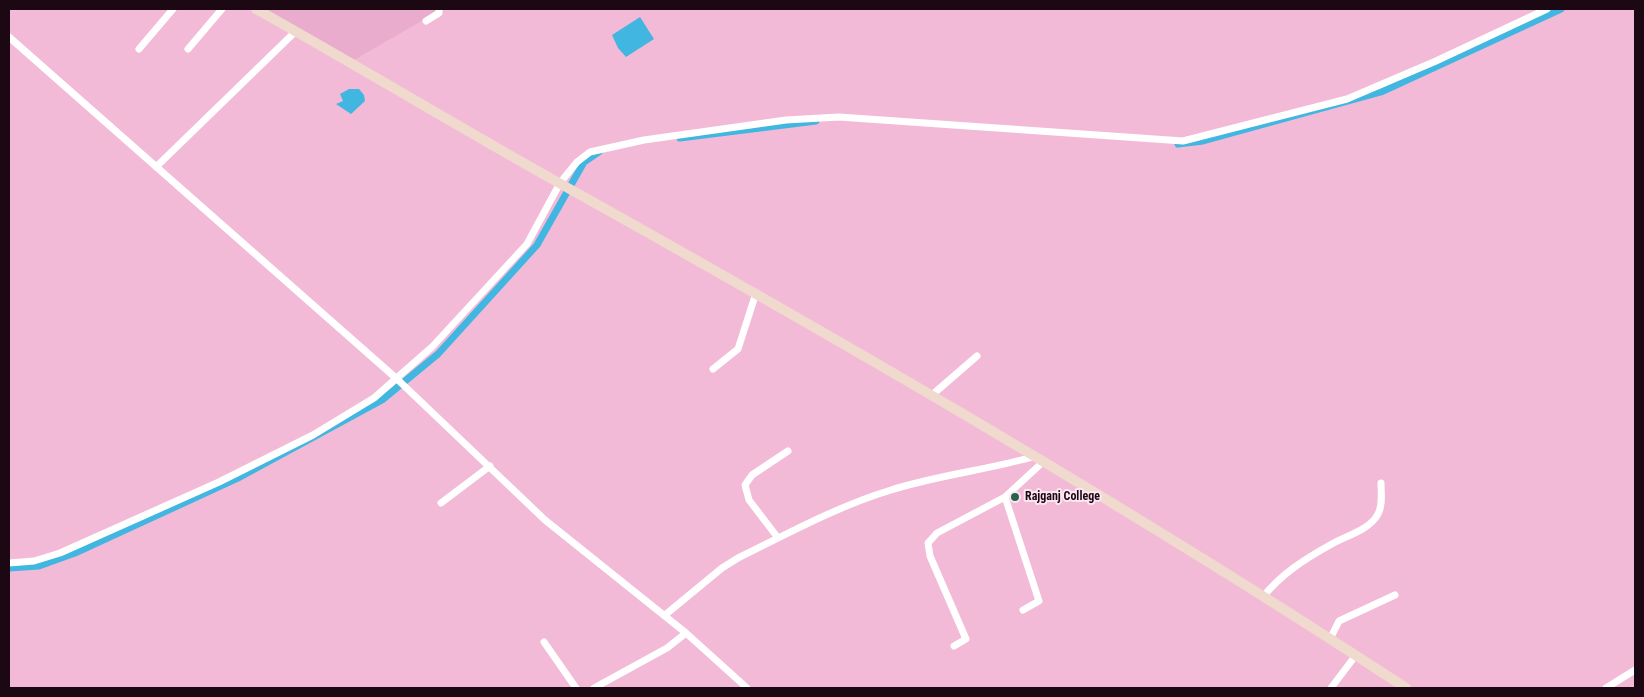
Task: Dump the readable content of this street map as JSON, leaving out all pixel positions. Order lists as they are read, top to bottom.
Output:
{
  "places": ["Rajganj College"]
}
